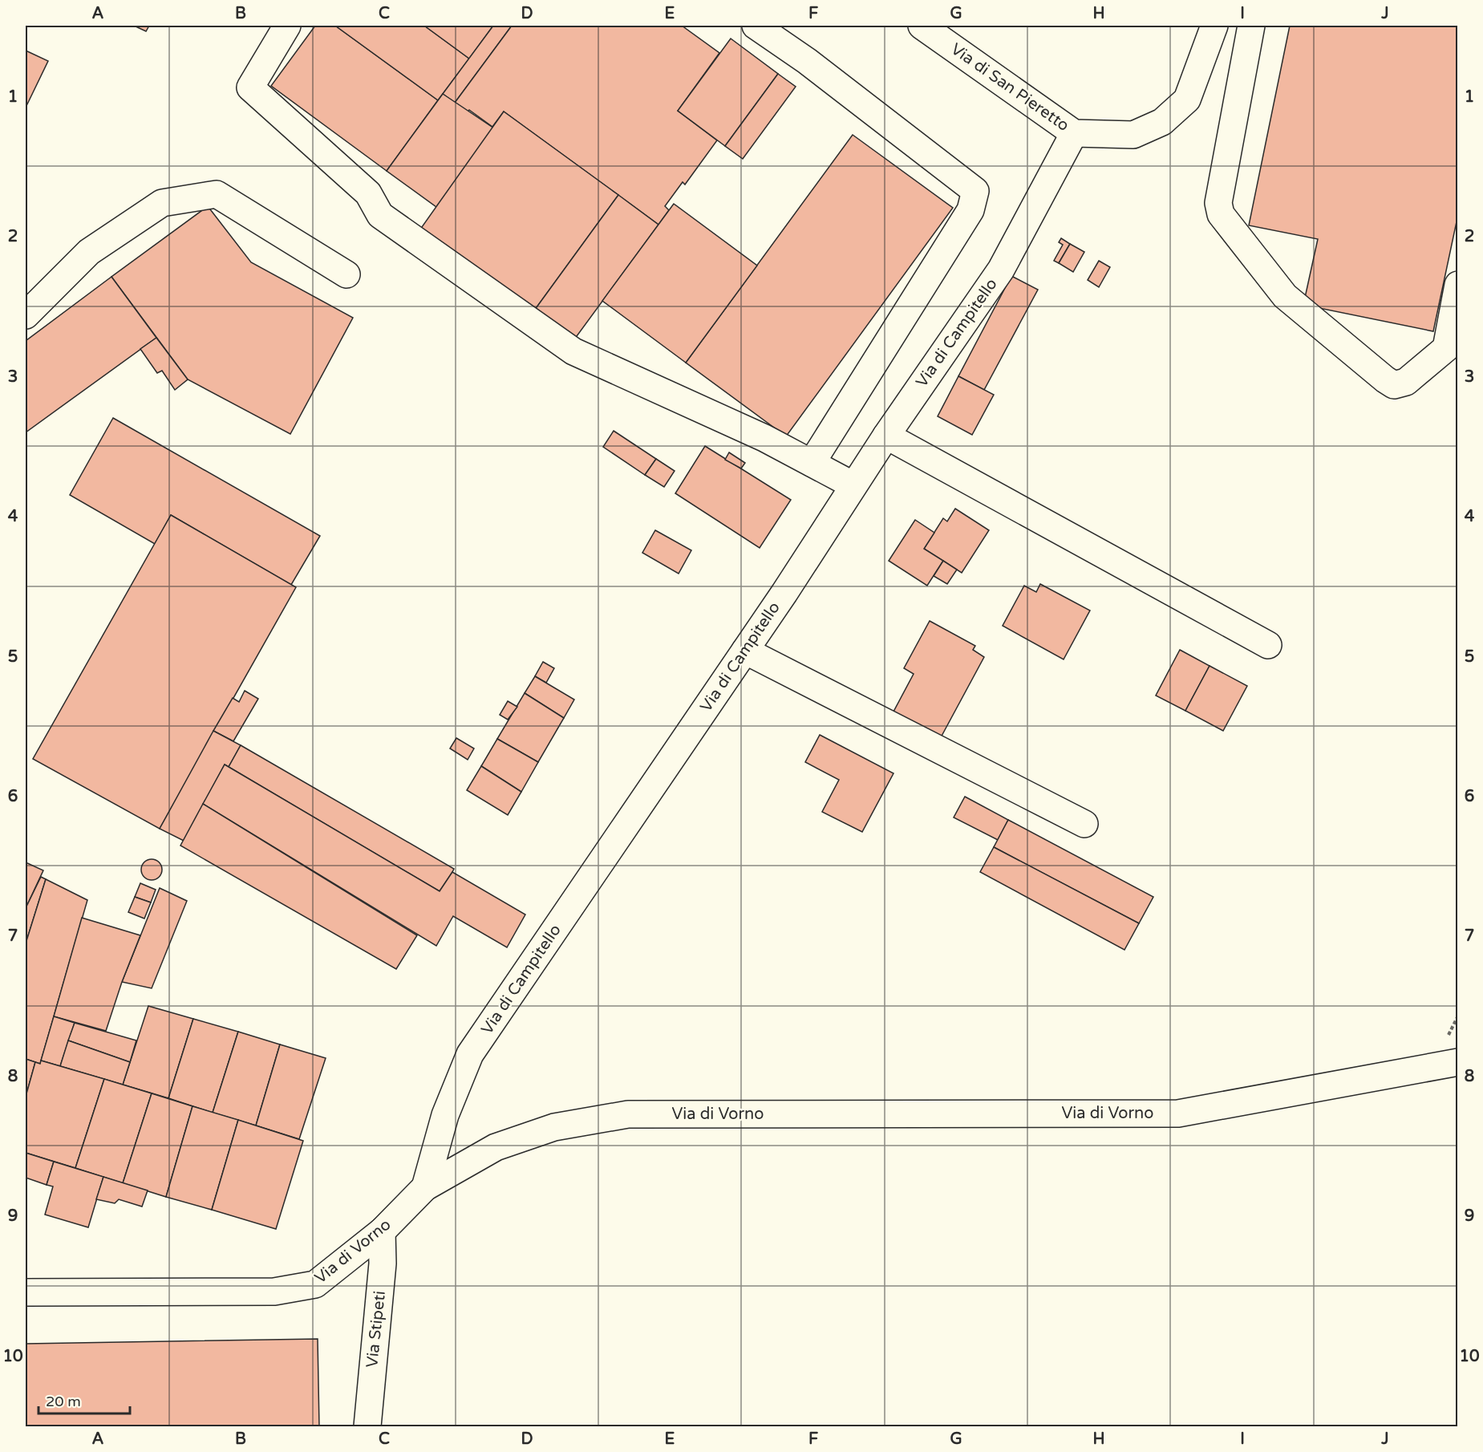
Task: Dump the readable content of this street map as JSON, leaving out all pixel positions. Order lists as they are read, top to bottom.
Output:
{
  "streets": {
    "street": [
      "Via di San Pieretto",
      "Via di Campitello",
      "Via di Vorno",
      "Via Stipeti"
    ]
  },
  "crossings": [
    ["Via di San Pieretto", "Via di Campitello"],
    ["Via di Campitello", "Via di Vorno"],
    ["Via di Vorno", "Via Stipeti"]
  ],
  "scale_bar": "20 m",
  "grid": {
    "columns": [
      "A",
      "B",
      "C",
      "D",
      "E",
      "F",
      "G",
      "H",
      "I",
      "J"
    ],
    "rows": [
      "1",
      "2",
      "3",
      "4",
      "5",
      "6",
      "7",
      "8",
      "9",
      "10"
    ]
  }
}
